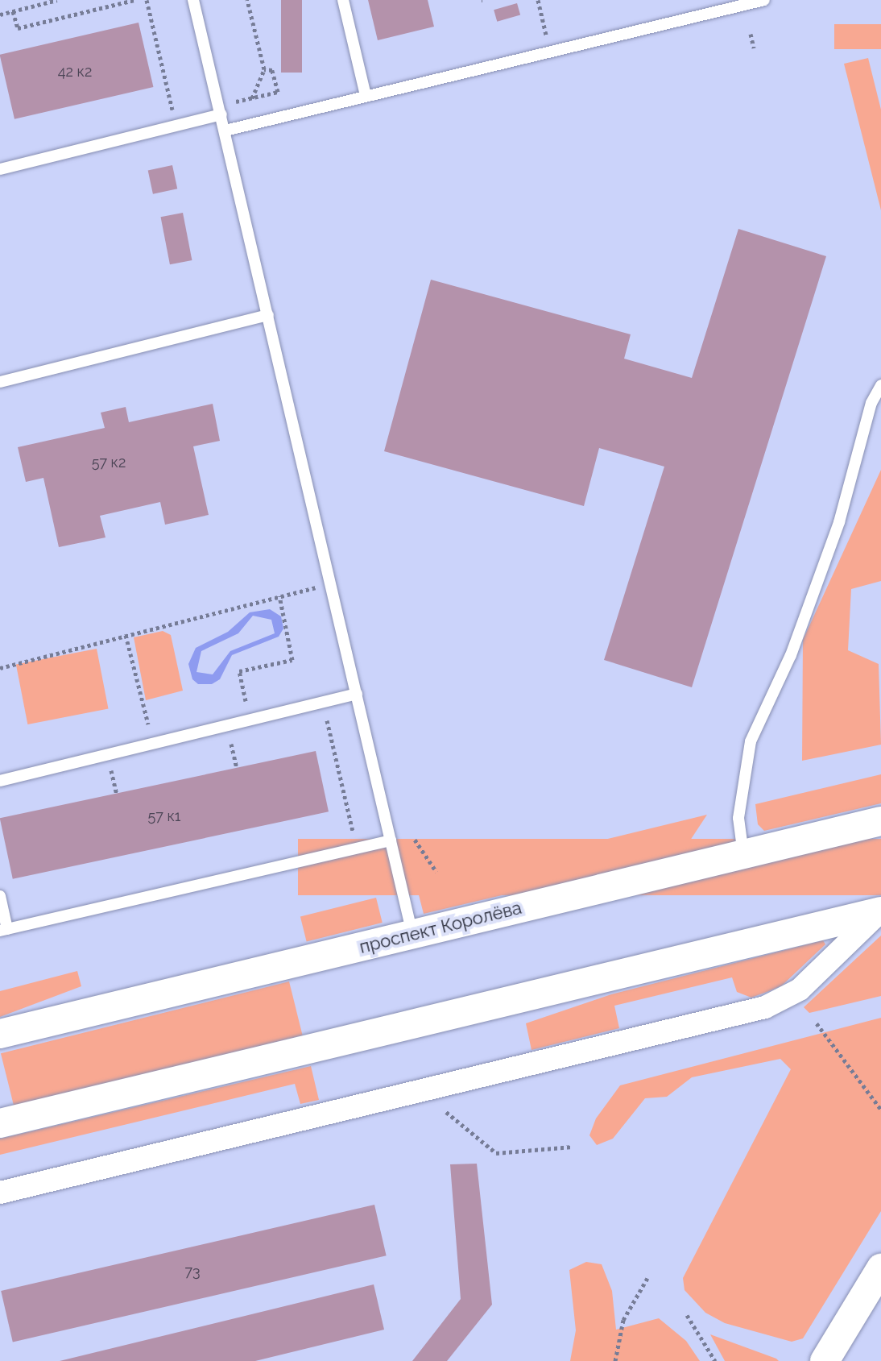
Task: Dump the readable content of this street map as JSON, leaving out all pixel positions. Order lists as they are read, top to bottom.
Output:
{
  "streets": {
    "street": ["проспект Королёва"]
  },
  "house_numbers": [
    "42 к2",
    "57 к2",
    "57 к1",
    "73"
  ]
}
